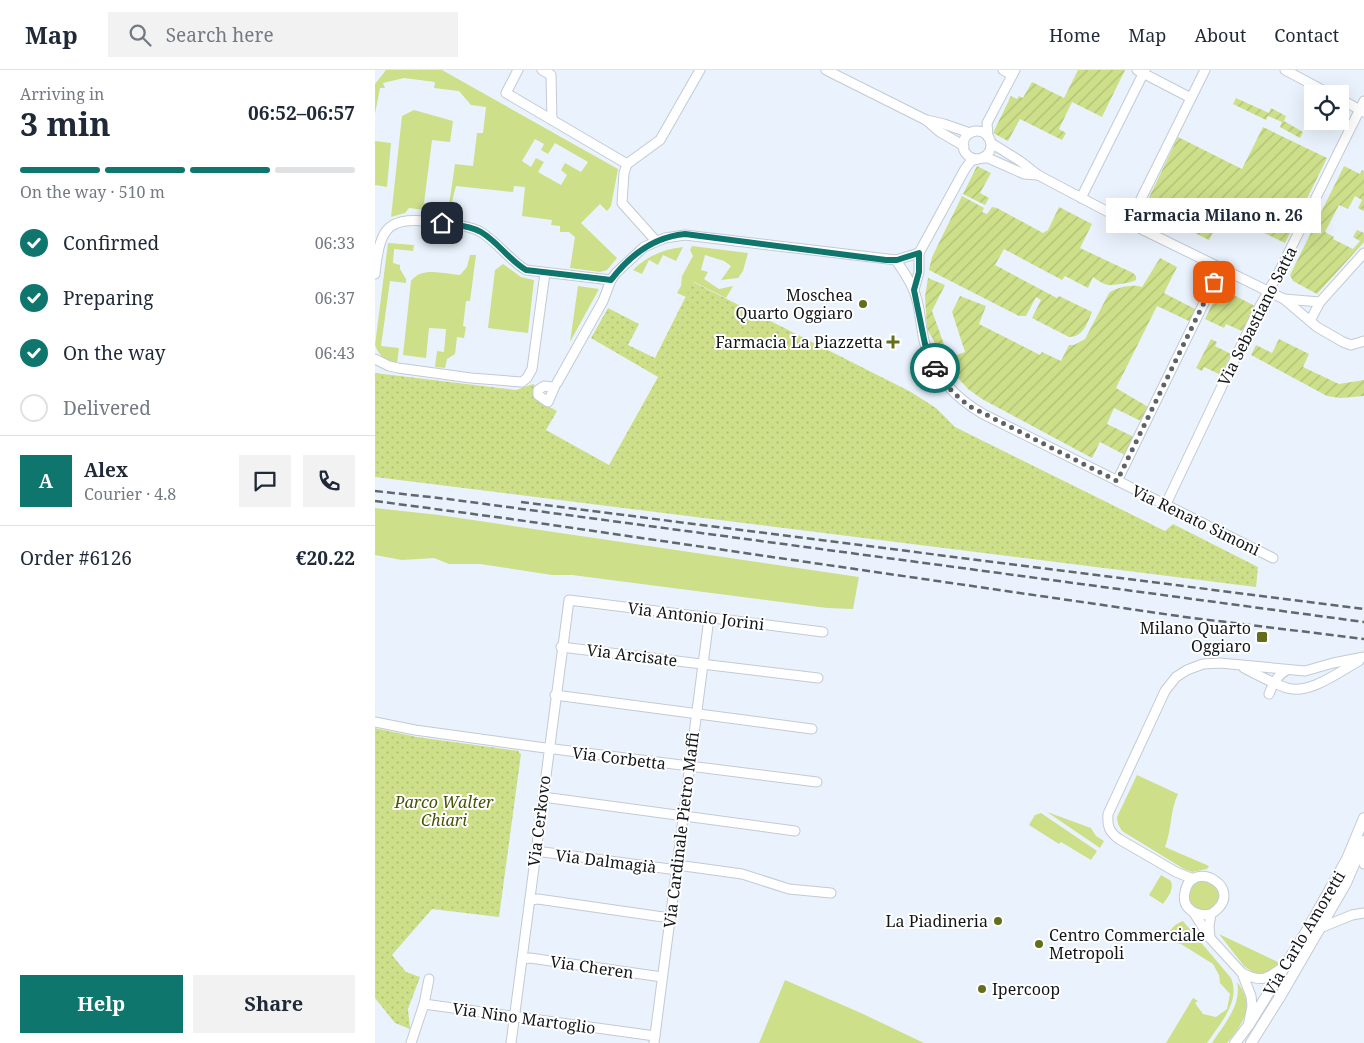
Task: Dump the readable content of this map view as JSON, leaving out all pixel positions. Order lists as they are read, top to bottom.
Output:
{
  "streets": {
    "street": [
      "Via Sebastiano Satta",
      "Via Renato Simoni",
      "Via Antonio Jorini",
      "Via Arcisate",
      "Via Corbetta",
      "Via Cerkovo",
      "Via Cardinale Pietro Maffi",
      "Via Dalmagià",
      "Via Carlo Amoretti",
      "Via Cheren",
      "Via Nino Martoglio"
    ]
  },
  "crossings": [
    ["Via Sebastiano Satta", "Via Renato Simoni"],
    ["Via Antonio Jorini", "Via Cerkovo"],
    ["Via Antonio Jorini", "Via Cardinale Pietro Maffi"],
    ["Via Arcisate", "Via Cerkovo"],
    ["Via Arcisate", "Via Cardinale Pietro Maffi"],
    ["Via Corbetta", "Via Cerkovo"],
    ["Via Corbetta", "Via Cardinale Pietro Maffi"],
    ["Via Cerkovo", "Via Dalmagià"],
    ["Via Cerkovo", "Via Cheren"],
    ["Via Cerkovo", "Via Nino Martoglio"],
    ["Via Cardinale Pietro Maffi", "Via Dalmagià"],
    ["Via Cardinale Pietro Maffi", "Via Cheren"],
    ["Via Cardinale Pietro Maffi", "Via Nino Martoglio"]
  ],
  "parks": ["Parco Walter Chiari"],
  "places": {
    "other": [
      "Farmacia Milano n. 26",
      "Moschea Quarto Oggiaro",
      "La Piadineria",
      "Centro Commerciale Metropoli",
      "Ipercoop"
    ],
    "health": ["Farmacia La Piazzetta"],
    "transit": ["Milano Quarto Oggiaro"]
  },
  "page": {
    "header": "Map",
    "search": "Search here",
    "nav": [
      "Home",
      "Map",
      "About",
      "Contact"
    ],
    "heading": ["3 min", "Arriving in", "06:52–06:57"],
    "panel": [
      "Alex",
      "Courier · 4.8",
      "Order #6126",
      "€20.22"
    ],
    "bar": "On the way · 510 m",
    "bubble": "Farmacia Milano n. 26",
    "list": [
      ["Confirmed", "06:33"],
      ["Preparing", "06:37"],
      ["On the way", "06:43"],
      "Delivered"
    ],
    "round": "A",
    "buttons": ["Help", "Share"]
  }
}
